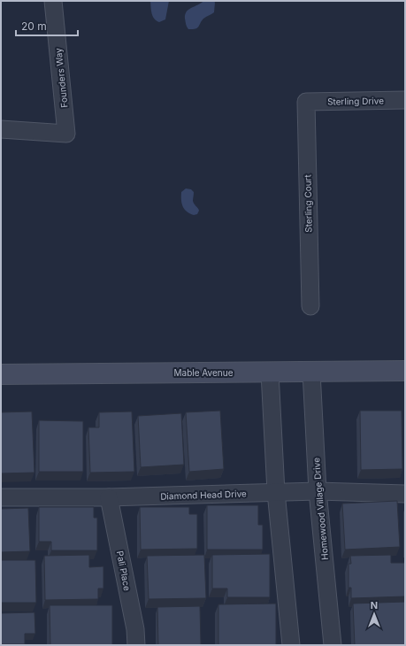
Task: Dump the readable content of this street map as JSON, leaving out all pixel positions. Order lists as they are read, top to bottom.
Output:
{
  "streets": {
    "street": [
      "Founders Way",
      "Sterling Drive",
      "Sterling Court",
      "Mable Avenue",
      "Diamond Head Drive",
      "Homewood Village Drive",
      "Pali Place"
    ]
  },
  "crossings": [
    ["Sterling Drive", "Sterling Court"],
    ["Mable Avenue", "Homewood Village Drive"],
    ["Diamond Head Drive", "Homewood Village Drive"],
    ["Diamond Head Drive", "Pali Place"]
  ],
  "scale_bar": "20 m",
  "north": "top"
}
